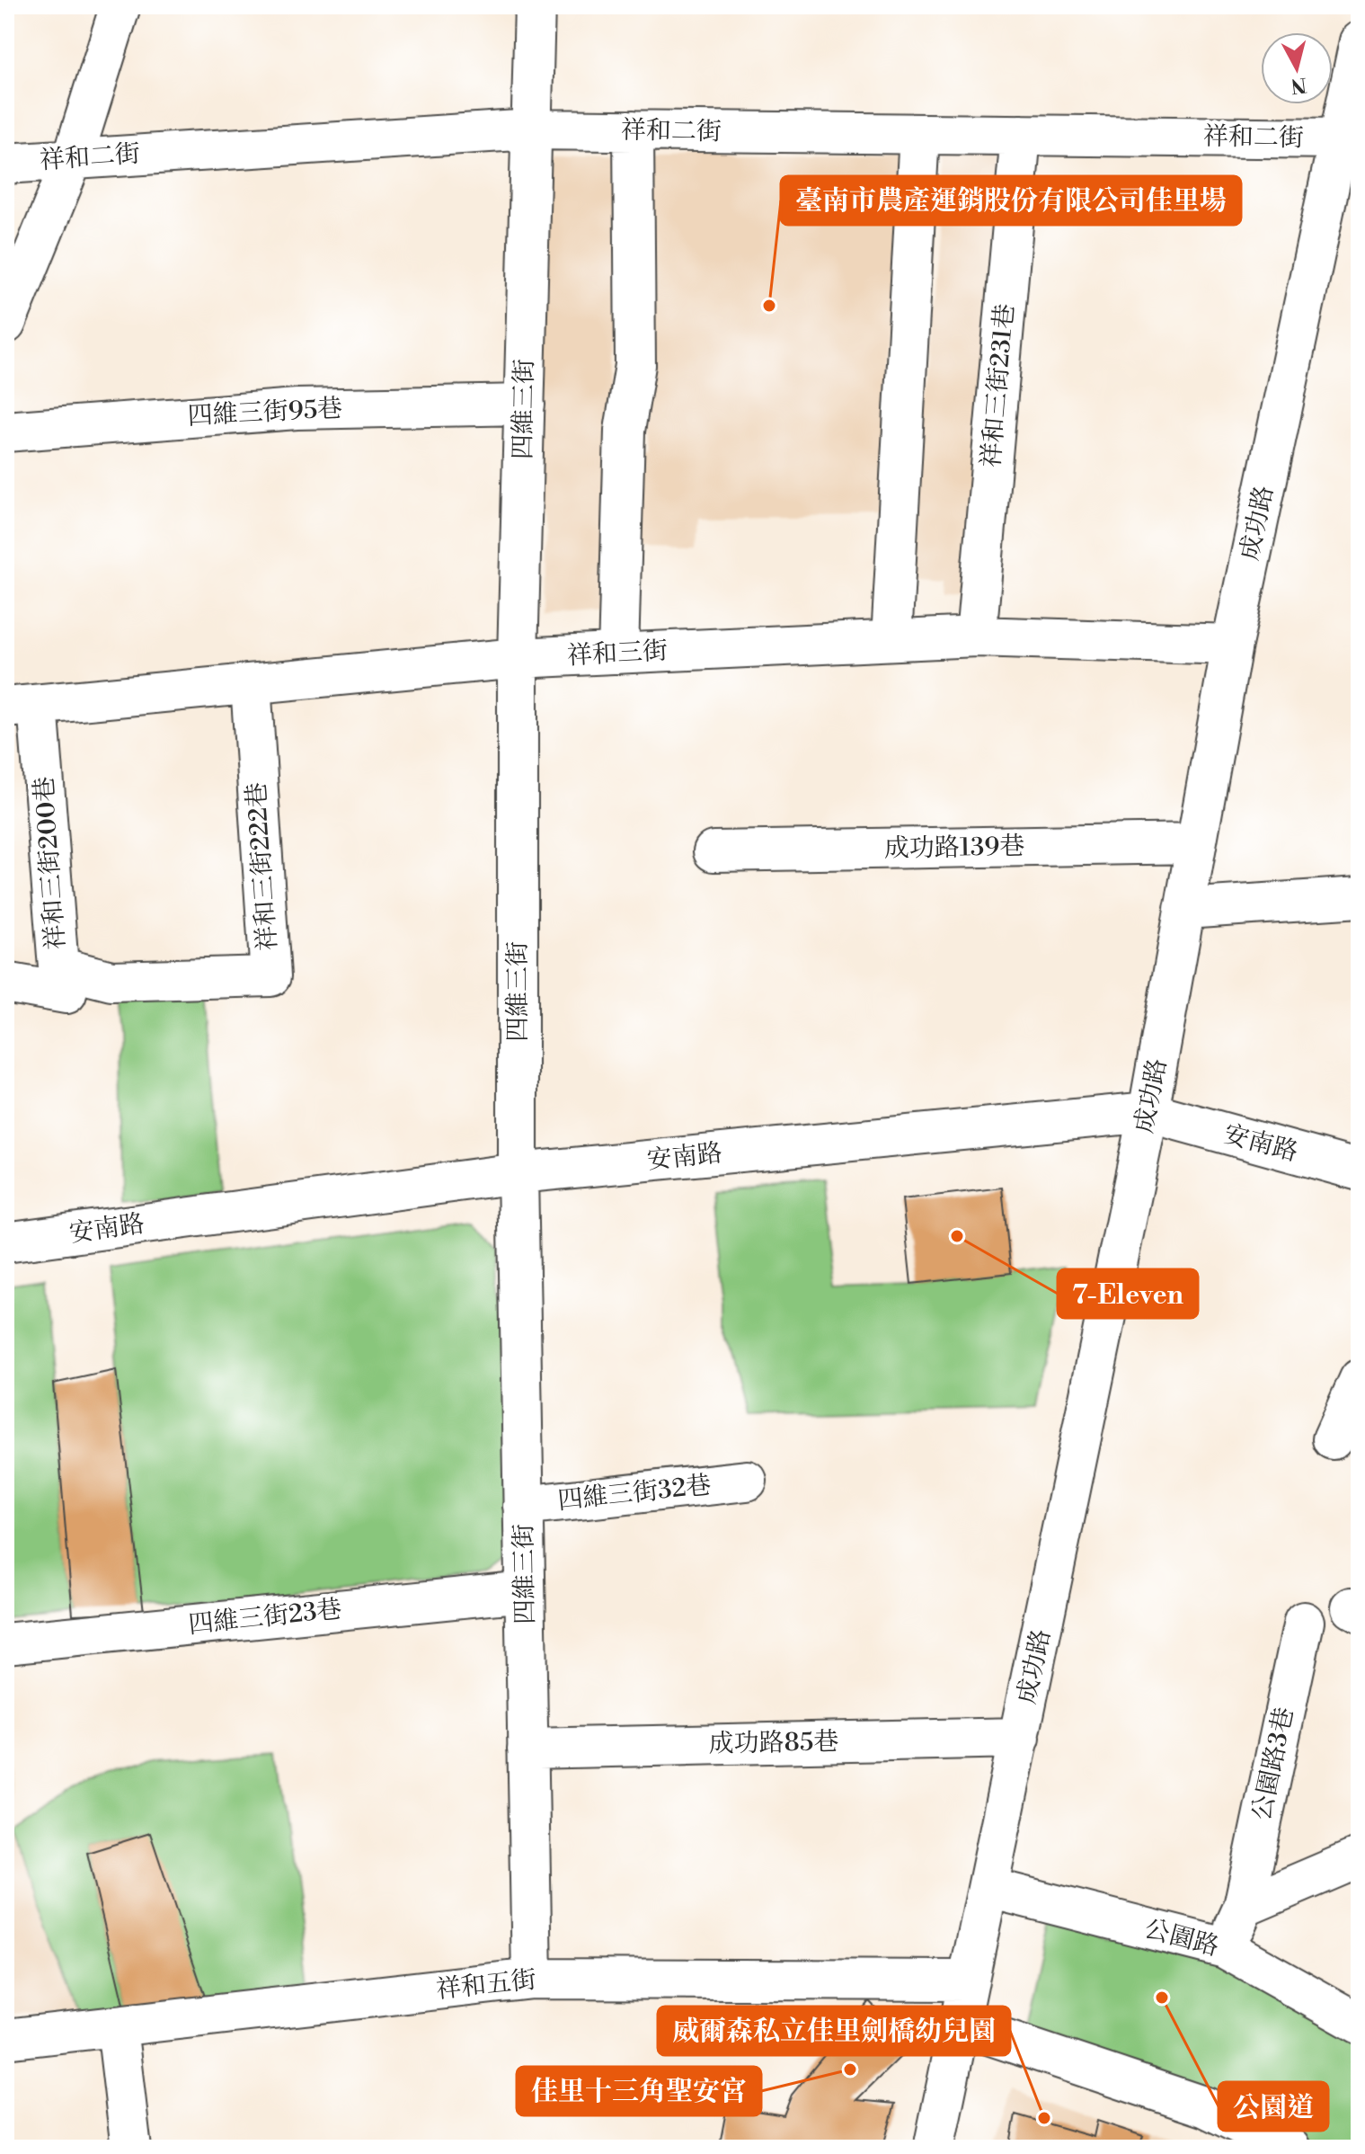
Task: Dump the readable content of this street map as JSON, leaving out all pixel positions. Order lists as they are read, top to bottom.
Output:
{
  "streets": {
    "street": [
      "祥和二街",
      "祥和三街231巷",
      "四維三街",
      "四維三街95巷",
      "成功路",
      "祥和三街",
      "成功路139巷",
      "祥和三街200巷",
      "祥和三街222巷",
      "安南路",
      "四維三街32巷",
      "四維三街23巷",
      "成功路85巷",
      "公園路3巷",
      "公園路",
      "祥和五街"
    ]
  },
  "crossings": [
    ["祥和二街", "祥和三街231巷"],
    ["祥和二街", "四維三街"],
    ["祥和二街", "成功路"],
    ["祥和三街231巷", "祥和三街"],
    ["四維三街", "四維三街95巷"],
    ["四維三街", "祥和三街"],
    ["四維三街", "安南路"],
    ["四維三街", "四維三街32巷"],
    ["四維三街", "四維三街23巷"],
    ["四維三街", "成功路85巷"],
    ["四維三街", "祥和五街"],
    ["成功路", "祥和三街"],
    ["成功路", "成功路139巷"],
    ["成功路", "安南路"],
    ["成功路", "成功路85巷"],
    ["成功路", "公園路"],
    ["成功路", "祥和五街"],
    ["祥和三街", "祥和三街200巷"],
    ["祥和三街", "祥和三街222巷"],
    ["祥和三街200巷", "祥和三街222巷"],
    ["公園路3巷", "公園路"]
  ],
  "places": [
    "臺南市農產運銷股份有限公司佳里場",
    "7-Eleven",
    "公園道",
    "佳里十三角聖安宮",
    "威爾森私立佳里劍橋幼兒園"
  ],
  "north": "bottom"
}
